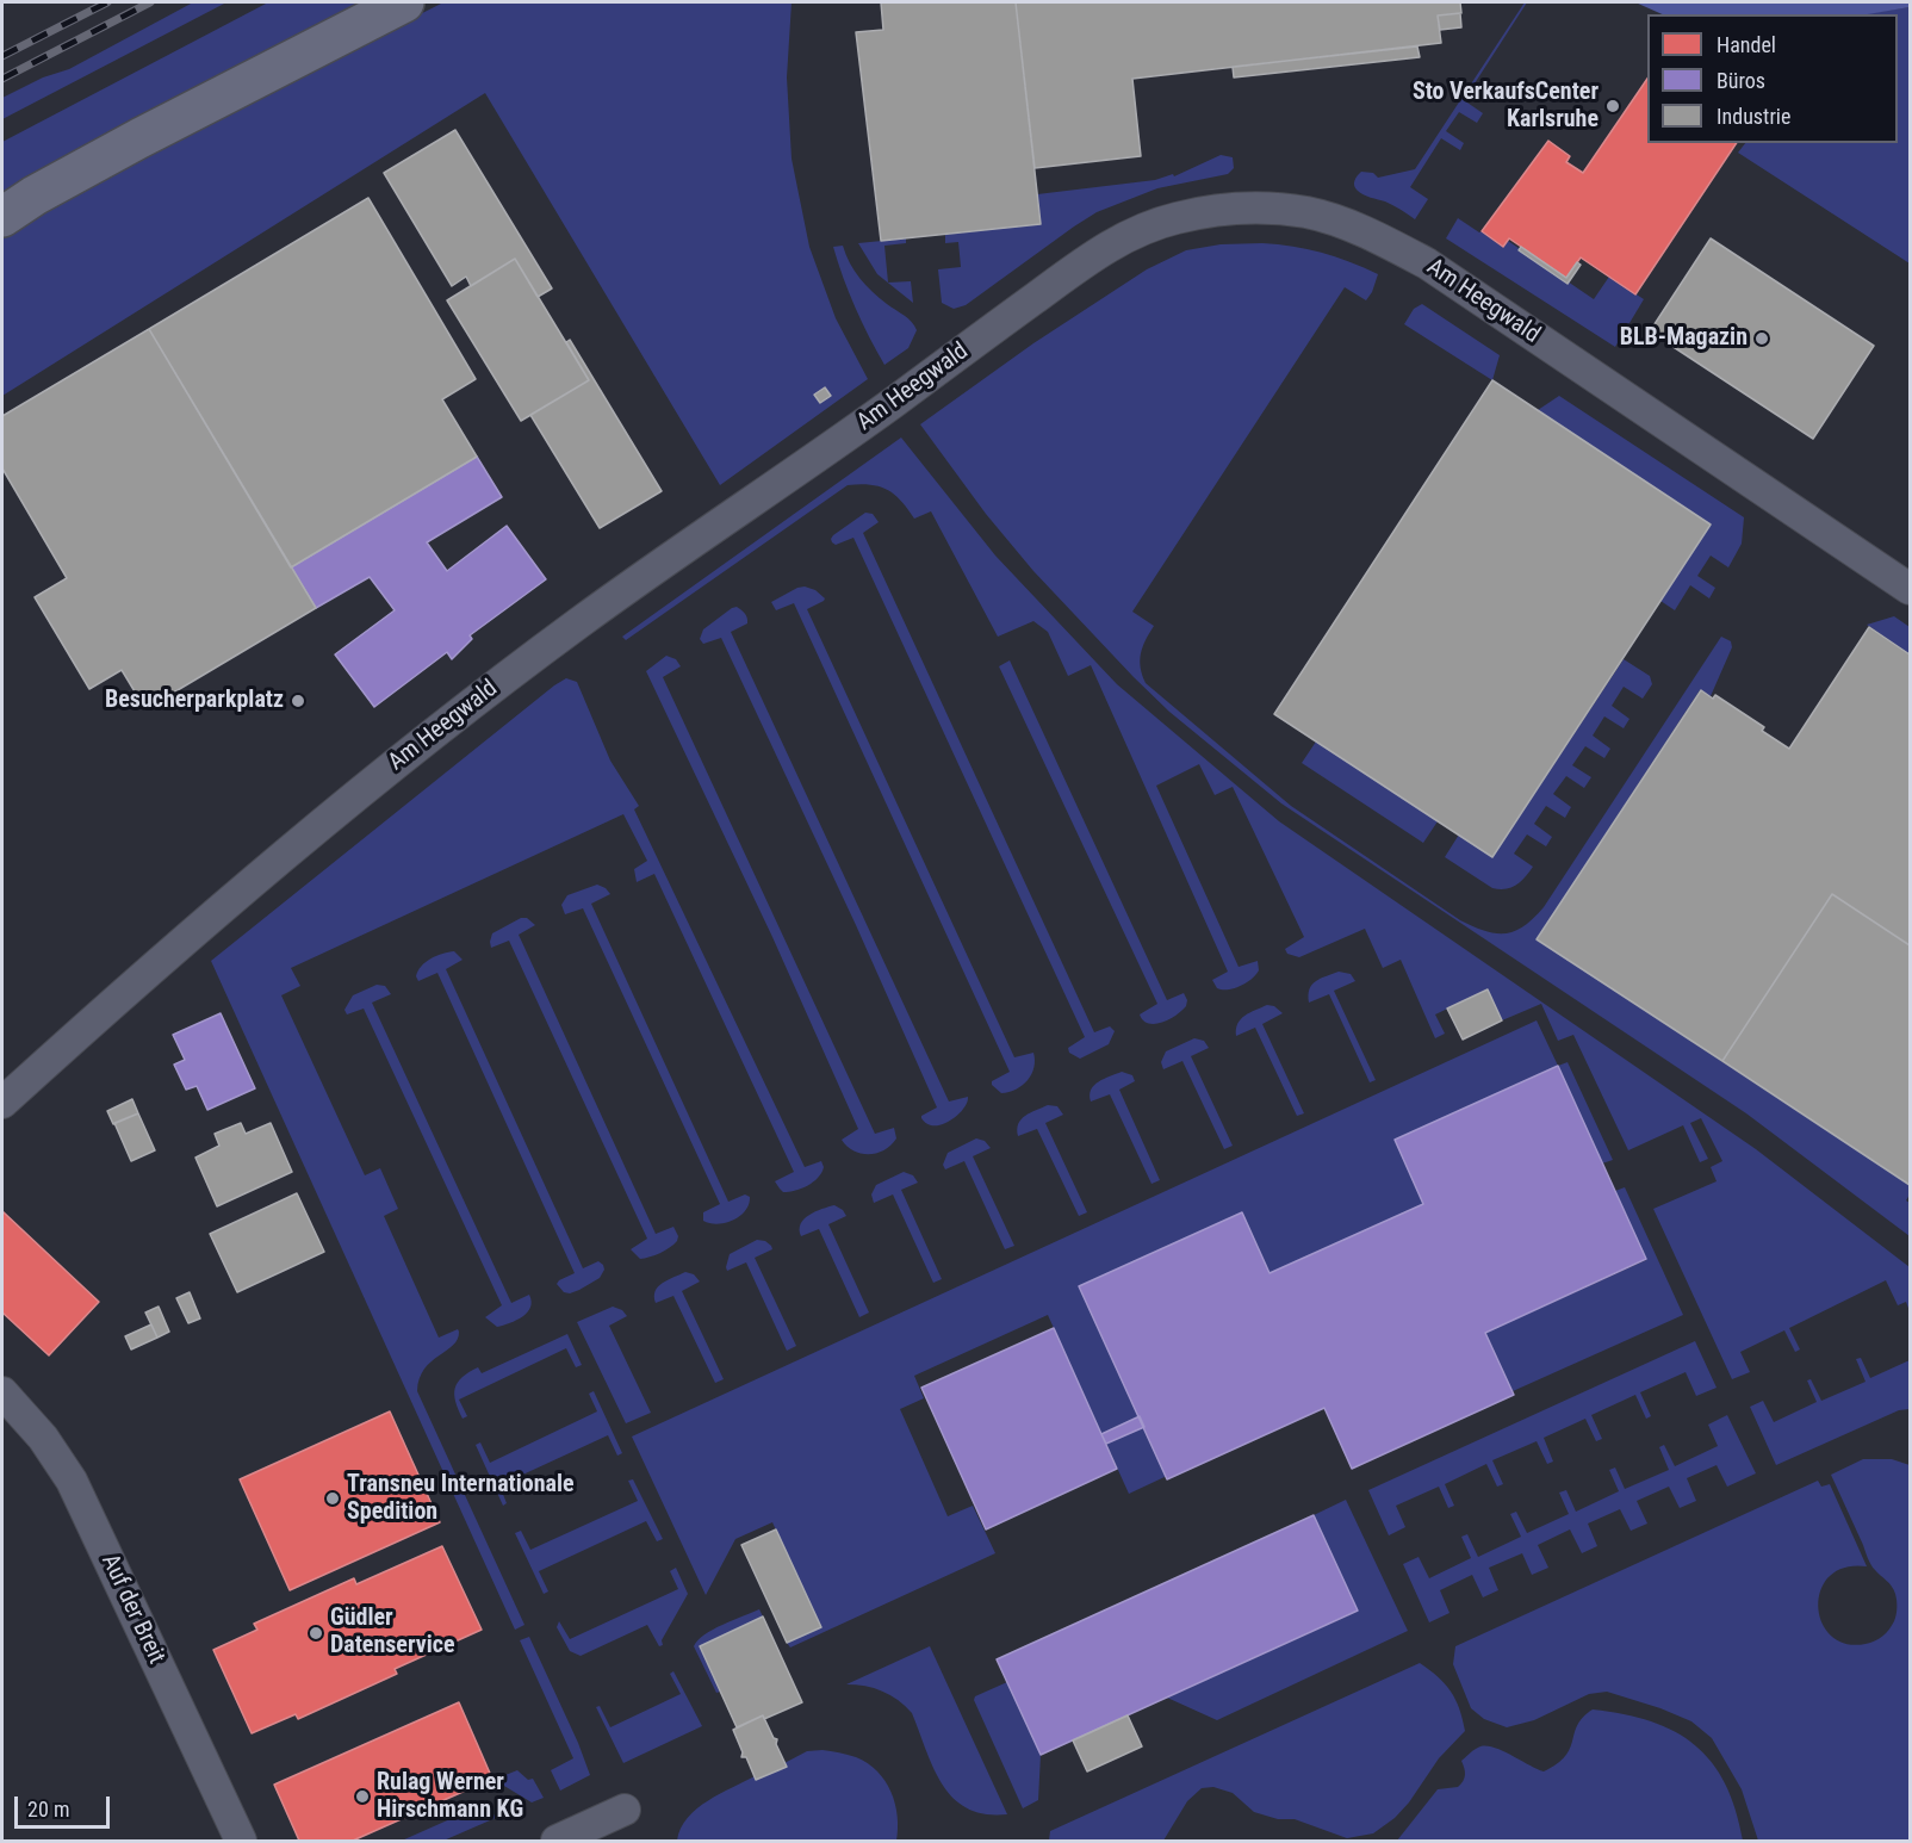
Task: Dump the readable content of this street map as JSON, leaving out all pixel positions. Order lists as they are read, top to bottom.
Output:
{
  "streets": {
    "street": ["Am Heegwald", "Auf der Breit"]
  },
  "places": [
    "Sto VerkaufsCenter Karlsruhe",
    "BLB-Magazin",
    "Besucherparkplatz",
    "Transneu Internationale Spedition",
    "Güdler Datenservice",
    "Rulag Werner Hirschmann KG"
  ],
  "legend": ["Handel", "Büros", "Industrie"],
  "scale_bar": "20 m"
}
